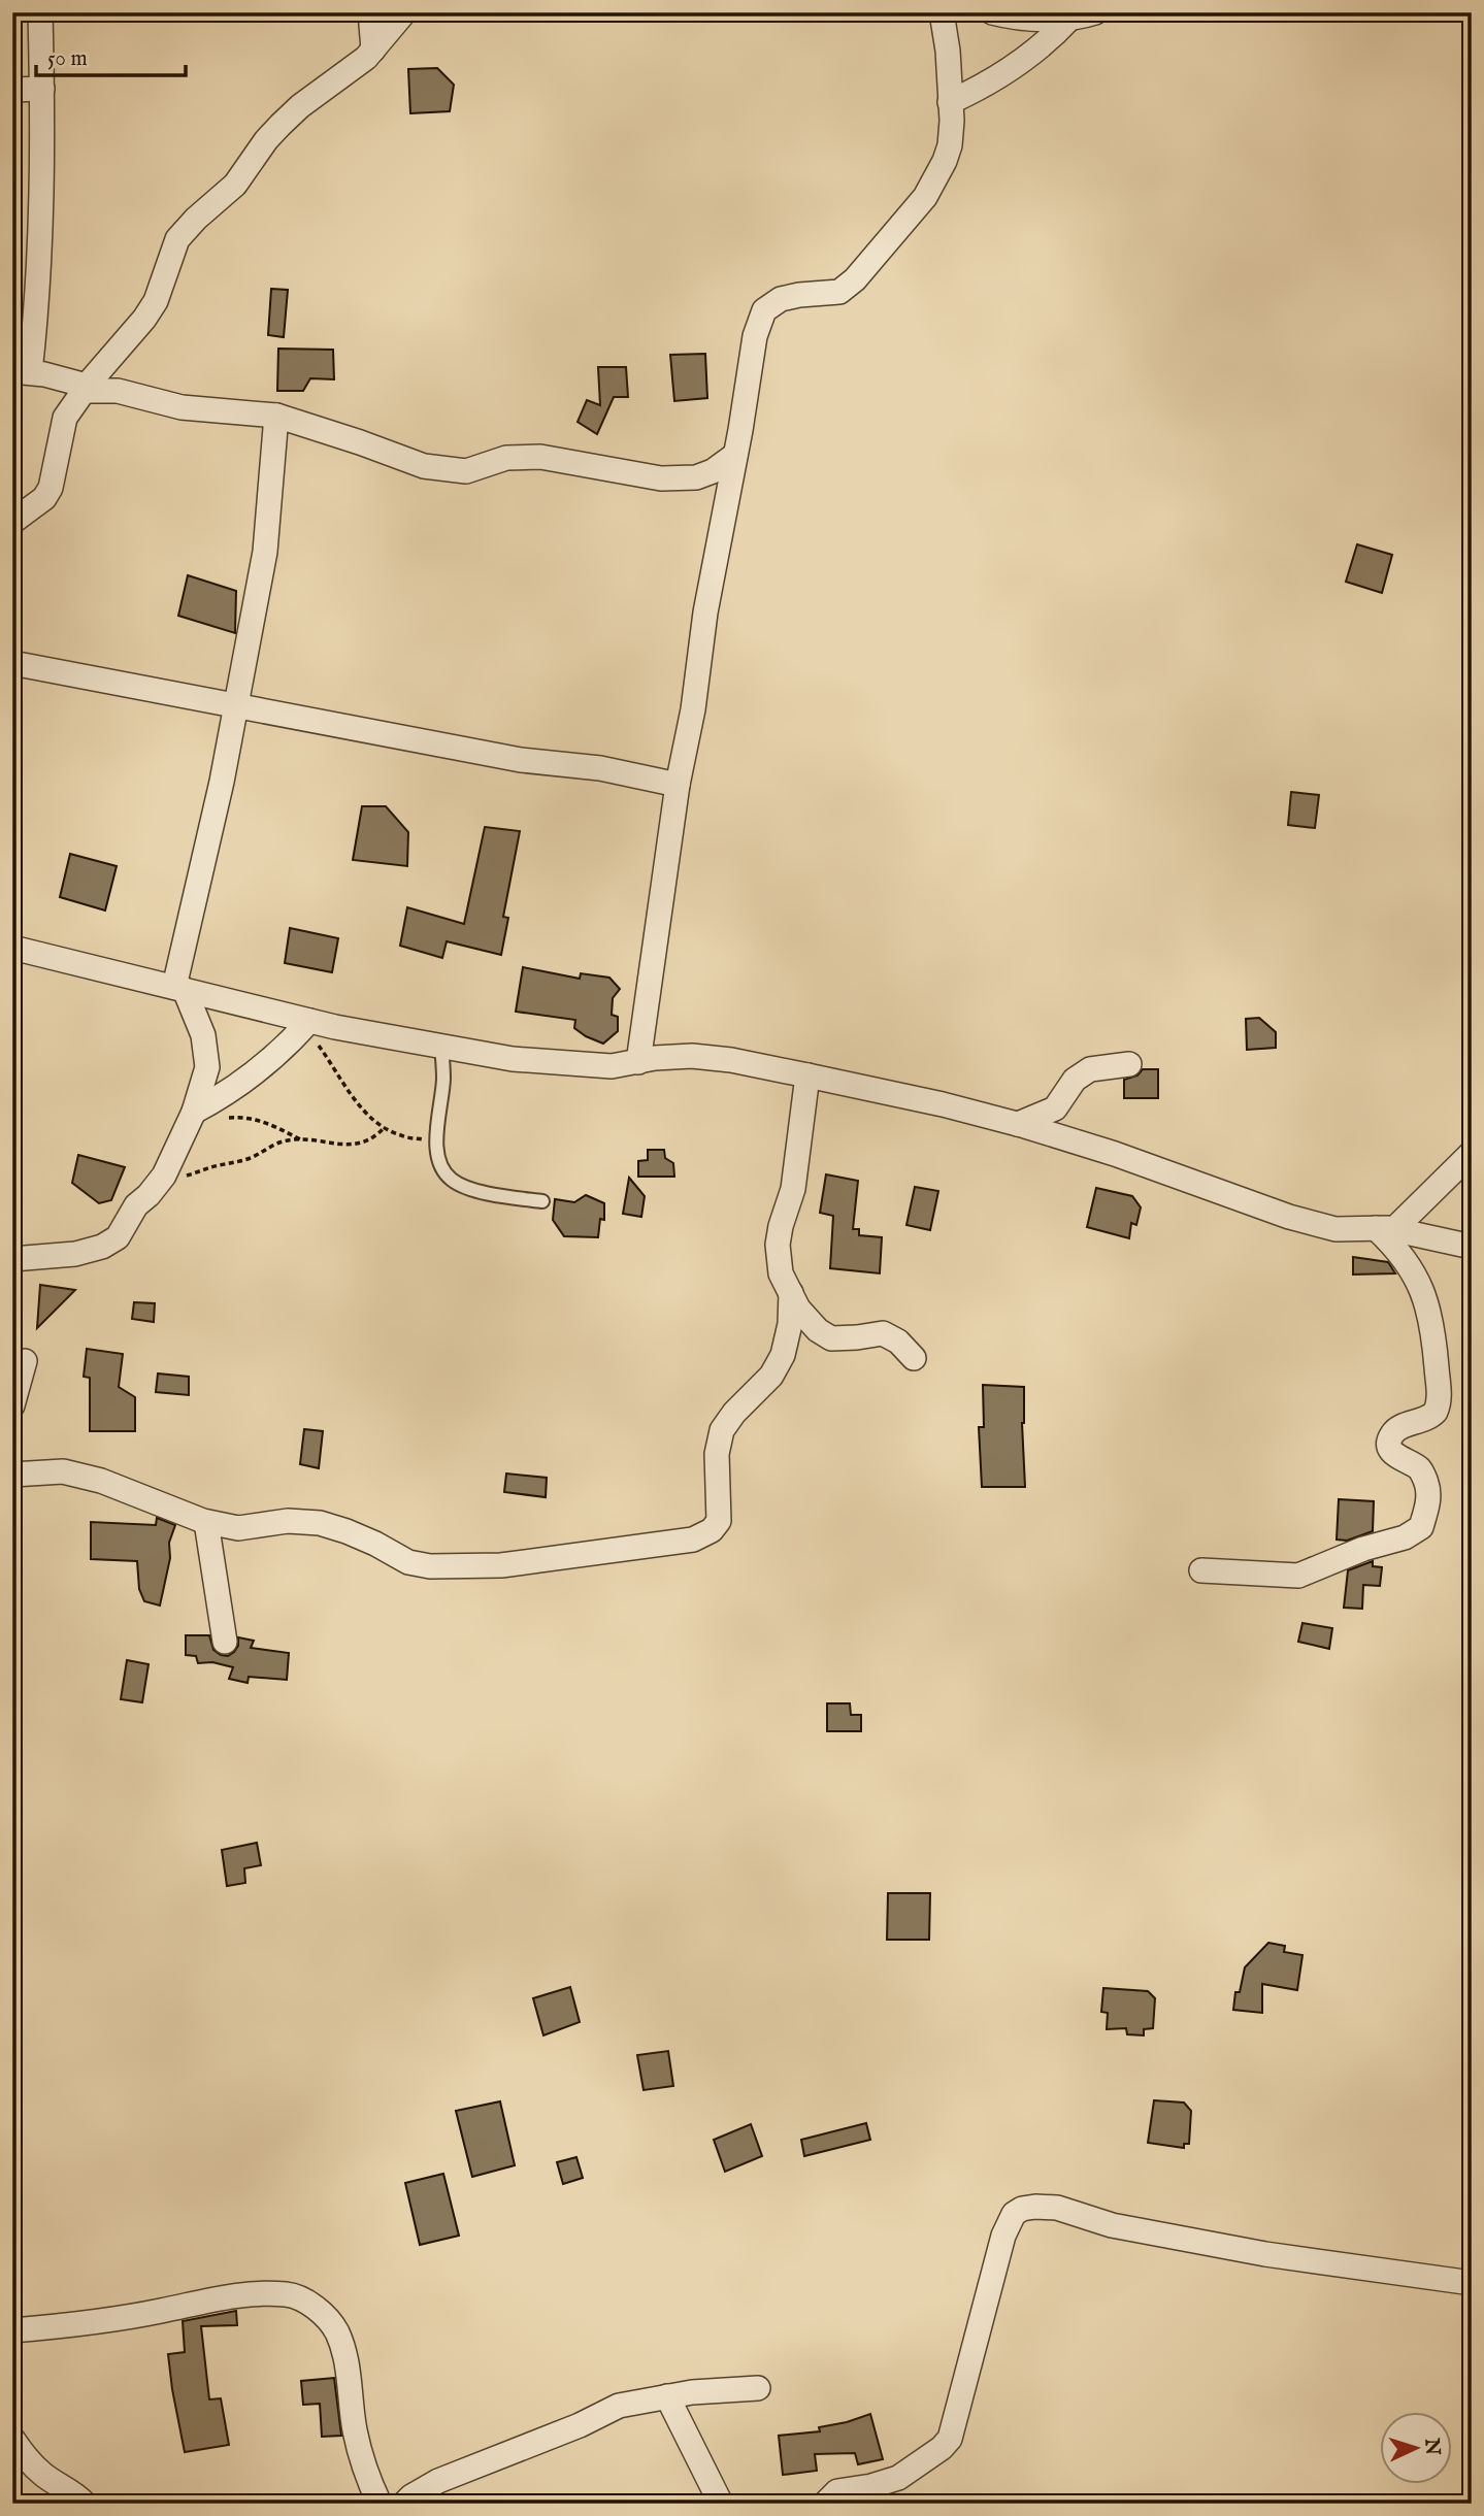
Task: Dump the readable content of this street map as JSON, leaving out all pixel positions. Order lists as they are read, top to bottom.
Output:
{
  "scale_bar": "50 m",
  "north": "right"
}
